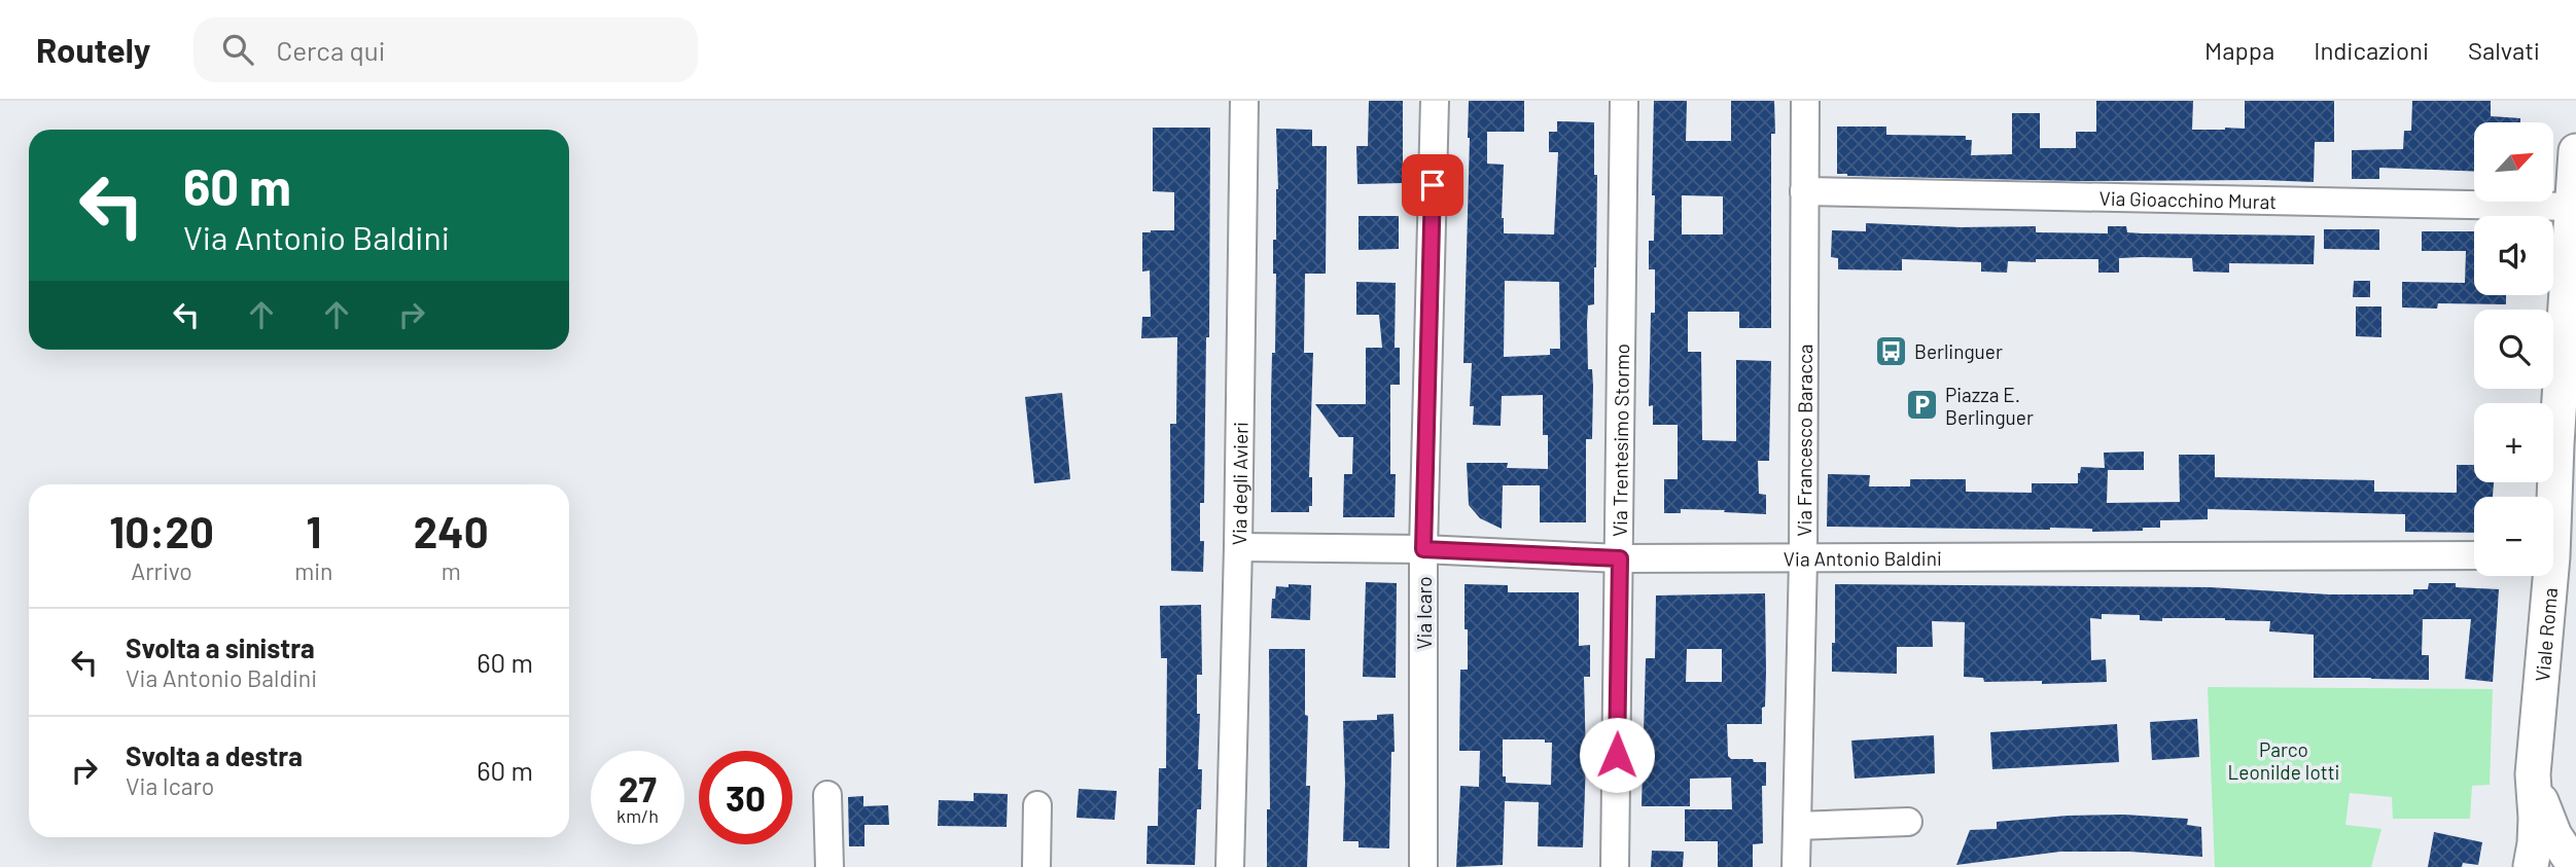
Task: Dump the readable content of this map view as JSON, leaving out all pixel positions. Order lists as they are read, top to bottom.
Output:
{
  "streets": {
    "main road": ["Viale Roma"],
    "street": [
      "Via Gioacchino Murat",
      "Via Trentesimo Stormo",
      "Via Francesco Baracca",
      "Via degli Avieri",
      "Via Antonio Baldini",
      "Via Icaro"
    ]
  },
  "crossings": [
    ["Via Gioacchino Murat", "Via Francesco Baracca"],
    ["Via Gioacchino Murat", "Viale Roma"],
    ["Via Trentesimo Stormo", "Via Antonio Baldini"],
    ["Via Francesco Baracca", "Via Antonio Baldini"],
    ["Via degli Avieri", "Via Antonio Baldini"],
    ["Via Antonio Baldini", "Via Icaro"]
  ],
  "parks": ["Parco Leonilde Iotti"],
  "places": {
    "bus stop": ["Berlinguer"],
    "parking": ["Piazza E. Berlinguer"]
  },
  "north": "top right",
  "page": {
    "header": "Routely",
    "search": "Cerca qui",
    "nav": ["Mappa", "Indicazioni", "Salvati"],
    "map_buttons": ["+", "−"],
    "turn": ["60 m", "Via Antonio Baldini"],
    "eta": [
      "10:20",
      "Arrivo",
      "1",
      "min",
      "240",
      "m"
    ],
    "list": [
      {
        "name": "Svolta a sinistra",
        "note": "Via Antonio Baldini",
        "value": "60 m"
      },
      {
        "name": "Svolta a destra",
        "note": "Via Icaro",
        "value": "60 m"
      }
    ],
    "speed": "27 km/h",
    "limit": "30"
  }
}
